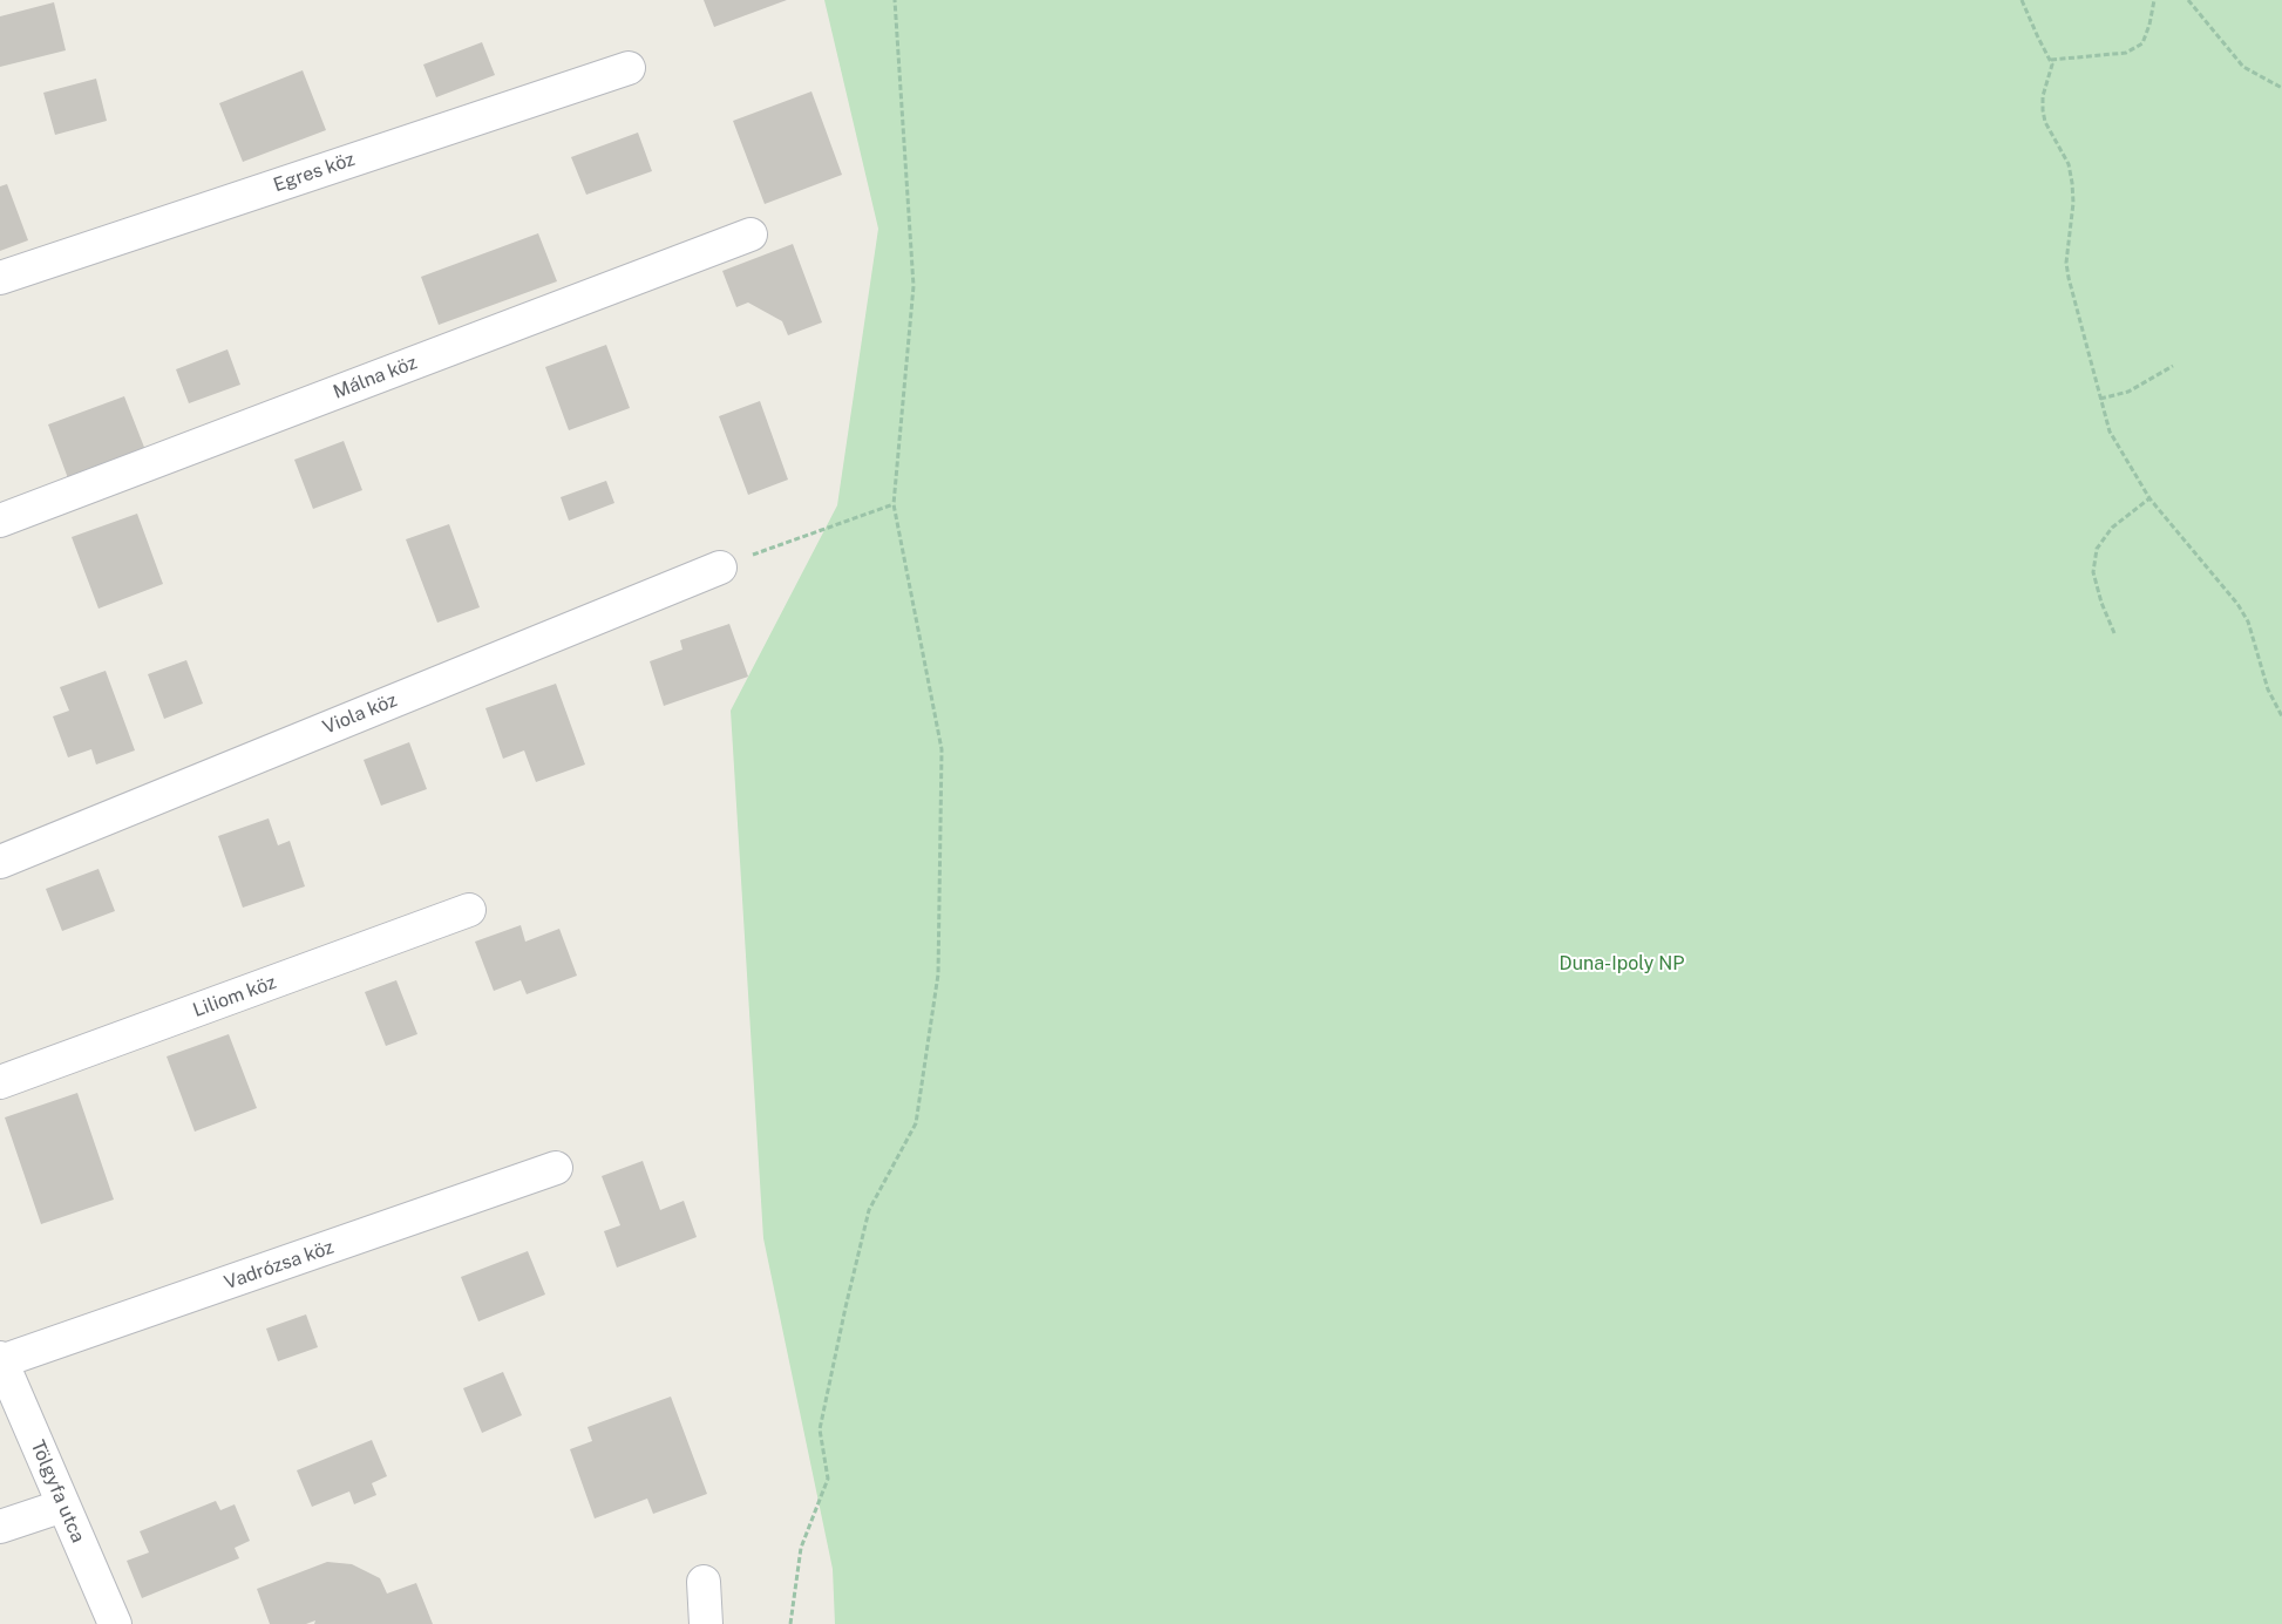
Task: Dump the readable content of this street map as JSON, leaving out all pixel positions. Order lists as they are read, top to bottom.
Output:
{
  "streets": {
    "street": [
      "Egres köz",
      "Málna köz",
      "Viola köz",
      "Liliom köz",
      "Vadrózsa köz",
      "Tölgyfa utca"
    ]
  },
  "crossings": [
    ["Vadrózsa köz", "Tölgyfa utca"]
  ],
  "parks": ["Duna-Ipoly NP"]
}
